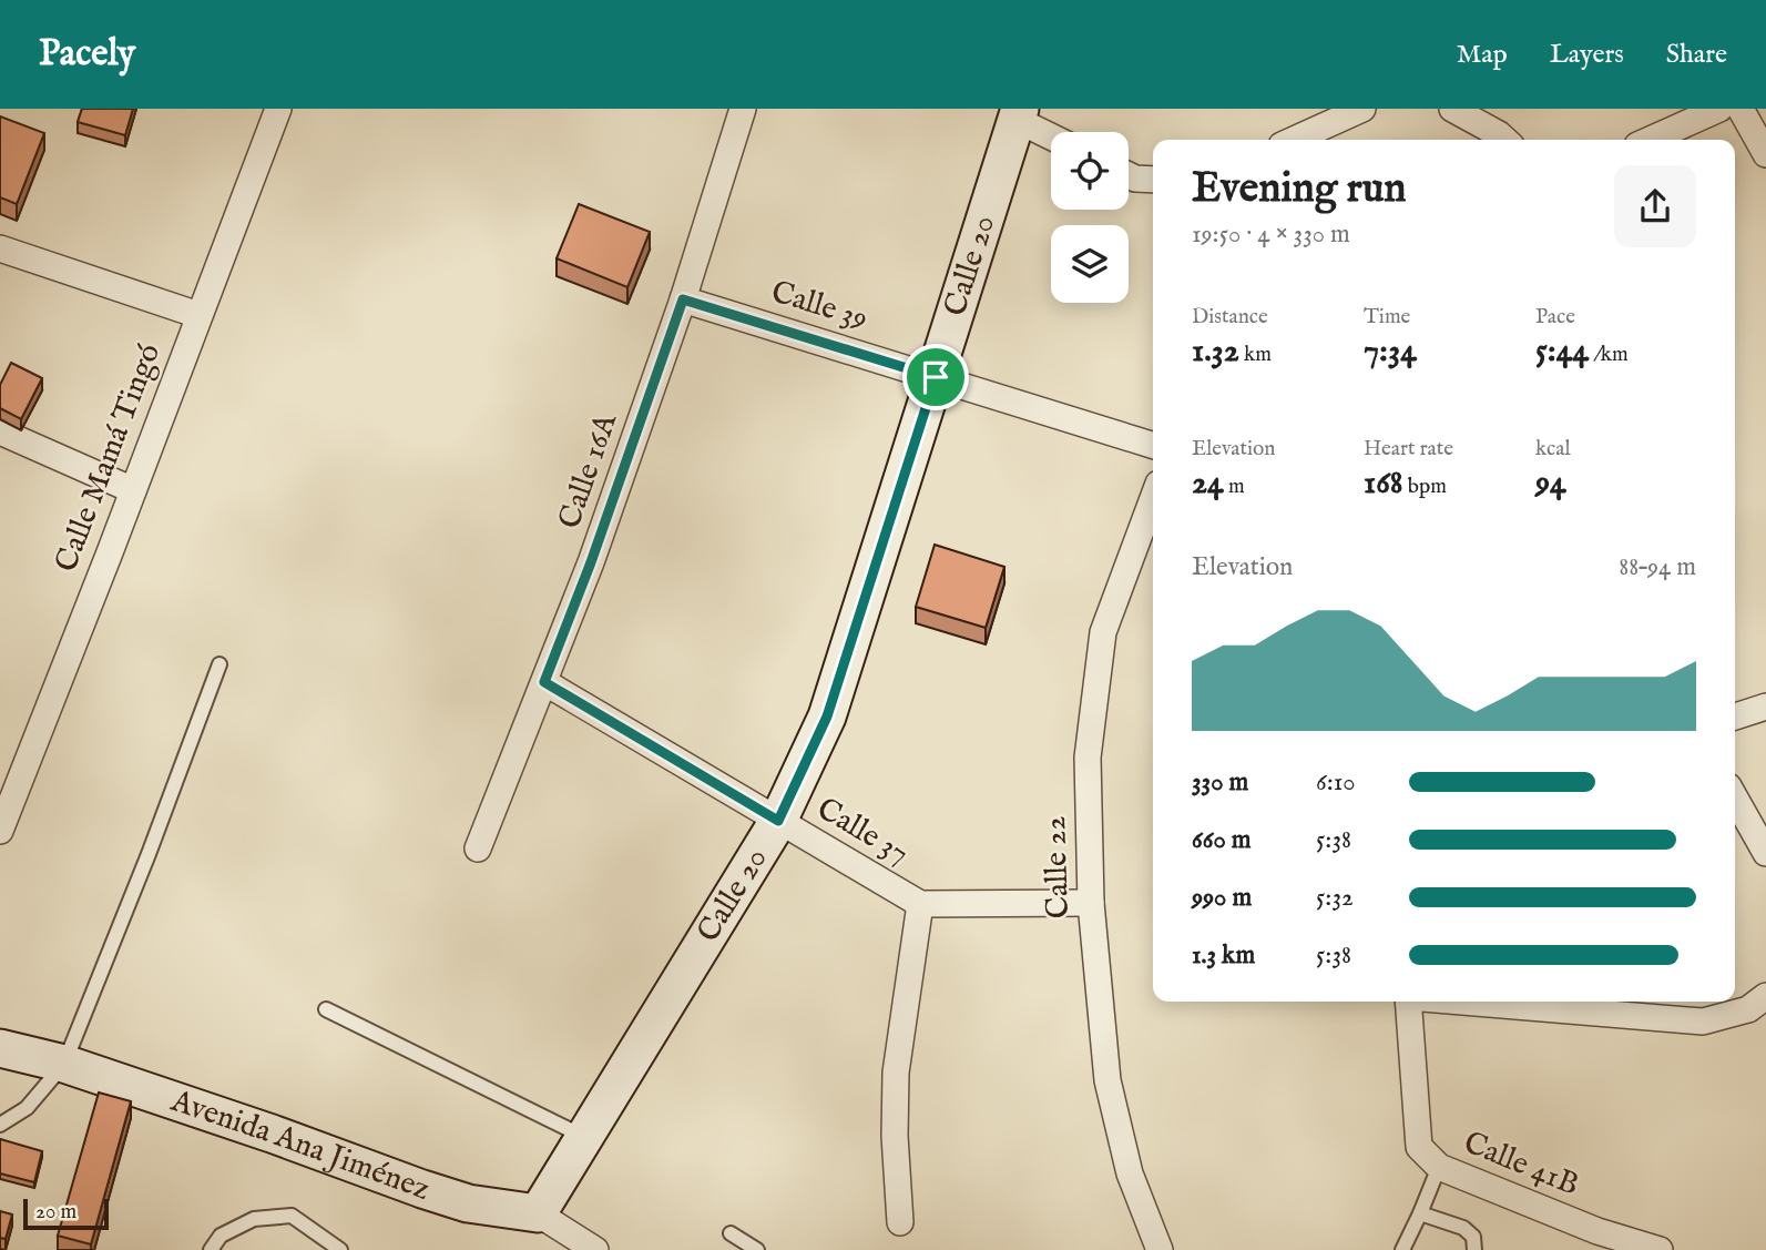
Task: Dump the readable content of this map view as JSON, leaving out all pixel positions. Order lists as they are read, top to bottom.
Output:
{
  "streets": {
    "street": [
      "Calle 20",
      "Calle 39",
      "Calle Mamá Tingó",
      "Calle 16A",
      "Calle 37",
      "Calle 22",
      "Avenida Ana Jiménez",
      "Calle 41B"
    ]
  },
  "crossings": [
    ["Calle 20", "Calle 39"],
    ["Calle 20", "Calle 37"],
    ["Calle 20", "Avenida Ana Jiménez"],
    ["Calle 39", "Calle 16A"],
    ["Calle 16A", "Calle 37"],
    ["Calle 37", "Calle 22"]
  ],
  "scale_bar": "20 m",
  "page": {
    "header": "Pacely",
    "nav": ["Map", "Layers", "Share"],
    "heading": ["Evening run", "19:50 · 4 × 330 m"],
    "stats": [
      ["Distance", "1.32 km"],
      ["Time", "7:34"],
      ["Pace", "5:44 /km"],
      ["Elevation", "24 m"],
      ["Heart rate", "168 bpm"],
      ["kcal", "94"]
    ],
    "chart": ["Elevation", "88–94 m"],
    "list": [
      {
        "name": "330 m",
        "note": "6:10"
      },
      {
        "name": "660 m",
        "note": "5:38"
      },
      {
        "name": "990 m",
        "note": "5:32"
      },
      {
        "name": "1.3 km",
        "note": "5:38"
      }
    ],
    "scale": "20 m"
  }
}
